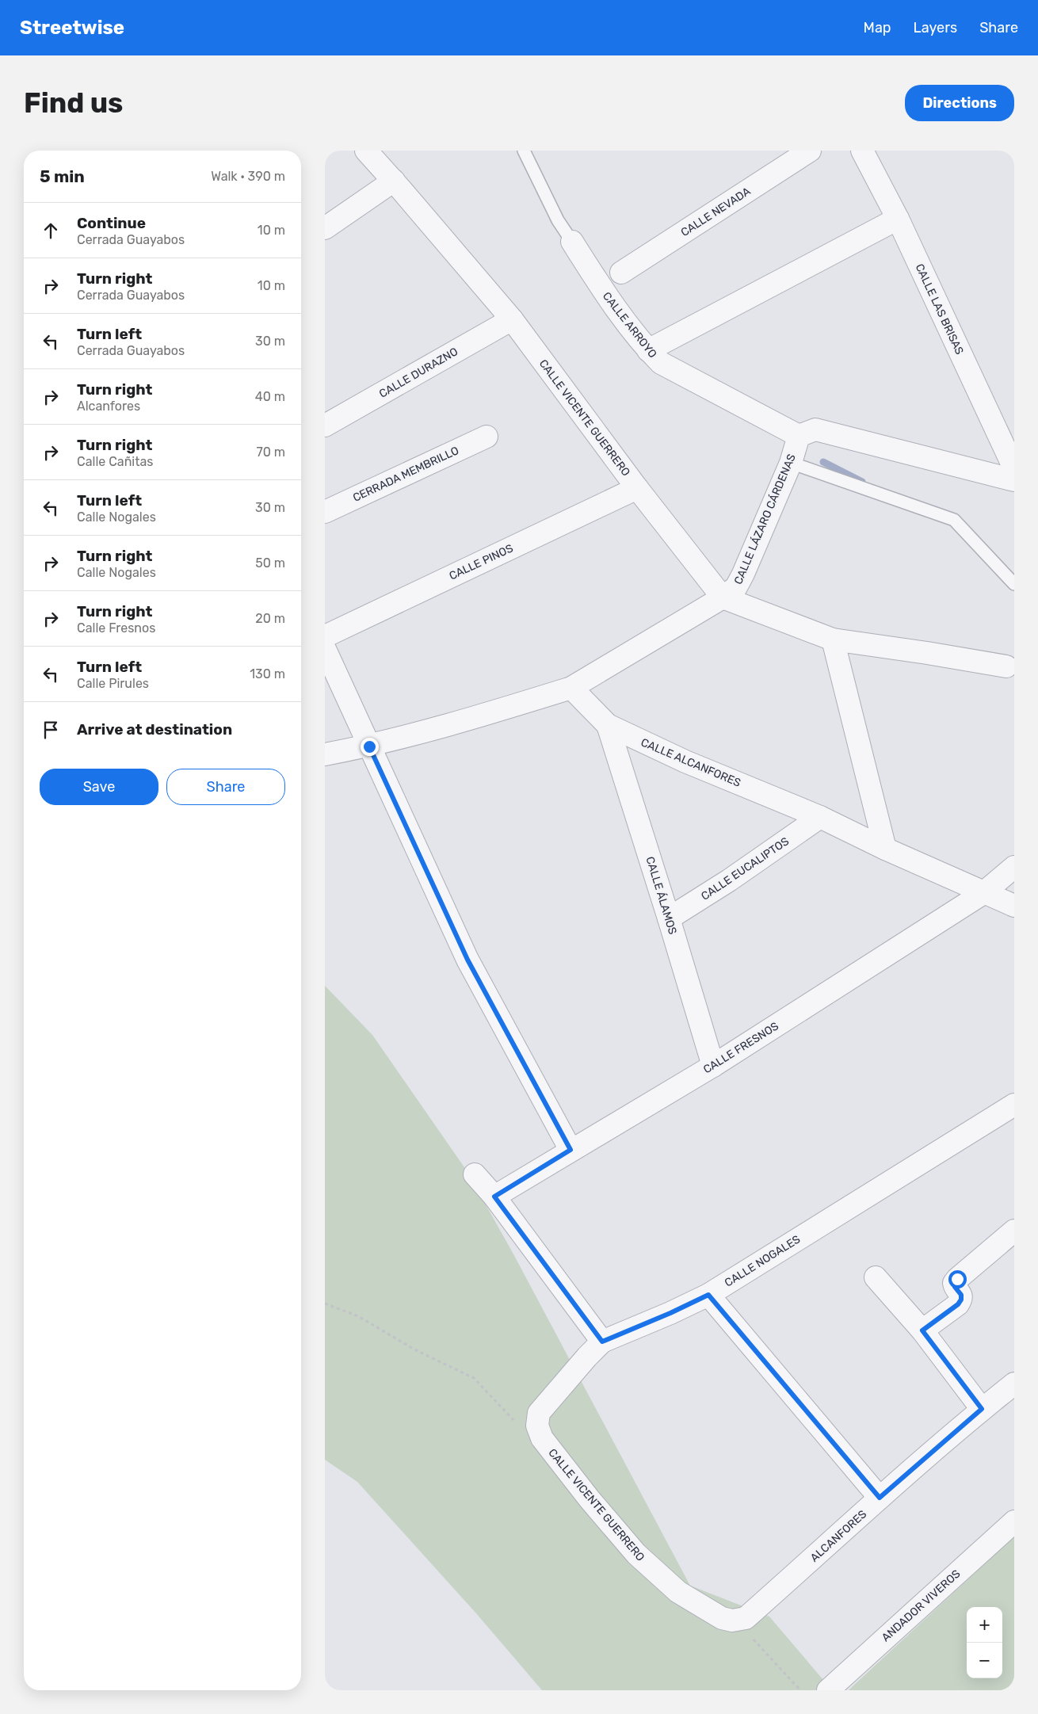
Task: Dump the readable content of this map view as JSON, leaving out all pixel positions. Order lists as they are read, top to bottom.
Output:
{
  "streets": {
    "street": [
      "CALLE NEVADA",
      "CALLE LAS BRISAS",
      "CALLE ARROYO",
      "CALLE DURAZNO",
      "CALLE VICENTE GUERRERO",
      "CERRADA MEMBRILLO",
      "CALLE LÁZARO CÁRDENAS",
      "CALLE PINOS",
      "CALLE ALCANFORES",
      "CALLE EUCALIPTOS",
      "CALLE ÁLAMOS",
      "CALLE FRESNOS",
      "CALLE NOGALES",
      "ALCANFORES",
      "ANDADOR VIVEROS"
    ]
  },
  "crossings": [
    ["CALLE ARROYO", "CALLE LÁZARO CÁRDENAS"],
    ["CALLE DURAZNO", "CALLE VICENTE GUERRERO"],
    ["CALLE VICENTE GUERRERO", "CALLE LÁZARO CÁRDENAS"],
    ["CALLE VICENTE GUERRERO", "CALLE PINOS"],
    ["CALLE VICENTE GUERRERO", "CALLE NOGALES"],
    ["CALLE VICENTE GUERRERO", "ALCANFORES"],
    ["CALLE LÁZARO CÁRDENAS", "CALLE ALCANFORES"],
    ["CALLE ALCANFORES", "CALLE EUCALIPTOS"],
    ["CALLE ALCANFORES", "CALLE ÁLAMOS"],
    ["CALLE ALCANFORES", "CALLE FRESNOS"],
    ["CALLE EUCALIPTOS", "CALLE ÁLAMOS"],
    ["CALLE ÁLAMOS", "CALLE FRESNOS"]
  ],
  "page": {
    "header": "Streetwise",
    "nav": ["Map", "Layers", "Share"],
    "buttons": [
      "Directions",
      ["Save", "Share"]
    ],
    "title": "Find us",
    "heading": ["5 min", "Walk · 390 m"],
    "list": [
      ["Continue", "Cerrada Guayabos", "10 m"],
      ["Turn right", "Cerrada Guayabos", "10 m"],
      ["Turn left", "Cerrada Guayabos", "30 m"],
      ["Turn right", "Alcanfores", "40 m"],
      ["Turn right", "Calle Cañitas", "70 m"],
      ["Turn left", "Calle Nogales", "30 m"],
      ["Turn right", "Calle Nogales", "50 m"],
      ["Turn right", "Calle Fresnos", "20 m"],
      ["Turn left", "Calle Pirules", "130 m"],
      "Arrive at destination"
    ],
    "map_buttons": ["+", "−"]
  }
}
